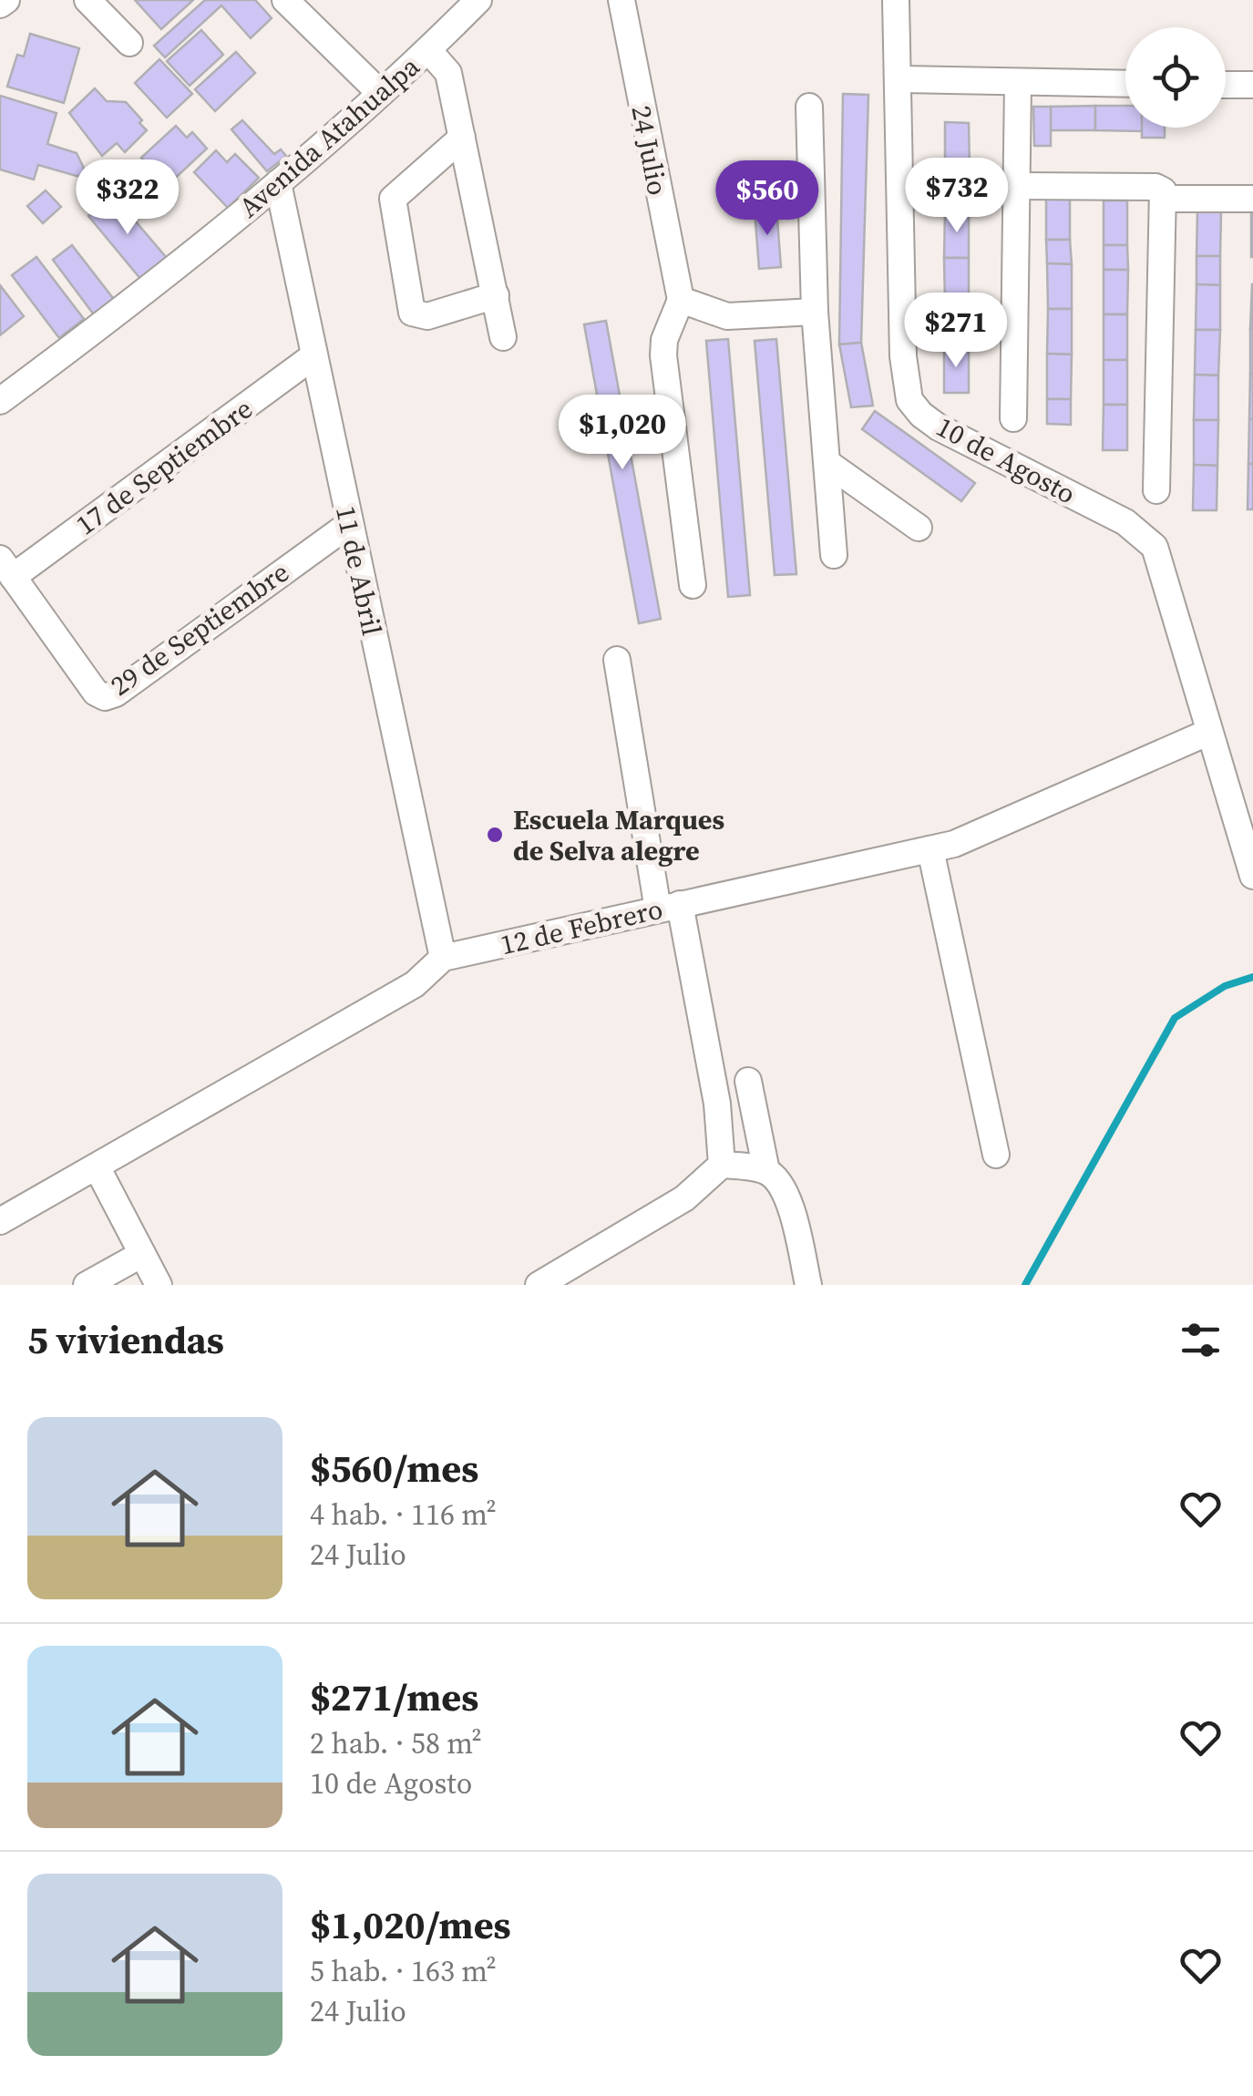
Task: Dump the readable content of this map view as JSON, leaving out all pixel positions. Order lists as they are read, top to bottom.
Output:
{
  "streets": {
    "street": [
      "Avenida Atahualpa",
      "24 Julio",
      "10 de Agosto",
      "17 de Septiembre",
      "11 de Abril",
      "29 de Septiembre",
      "12 de Febrero"
    ]
  },
  "crossings": [
    ["Avenida Atahualpa", "11 de Abril"],
    ["10 de Agosto", "12 de Febrero"],
    ["17 de Septiembre", "11 de Abril"],
    ["17 de Septiembre", "29 de Septiembre"],
    ["11 de Abril", "29 de Septiembre"],
    ["11 de Abril", "12 de Febrero"]
  ],
  "places": ["Escuela Marques de Selva alegre"],
  "page": {
    "price": [
      "$732",
      "$322",
      "$560",
      "$271",
      "$1,020"
    ],
    "heading": "5 viviendas",
    "list": [
      {
        "name": "$560/mes",
        "note": "4 hab. · 116 m² · 24 Julio"
      },
      {
        "name": "$271/mes",
        "note": "2 hab. · 58 m² · 10 de Agosto"
      },
      {
        "name": "$1,020/mes",
        "note": "5 hab. · 163 m² · 24 Julio"
      }
    ]
  }
}
